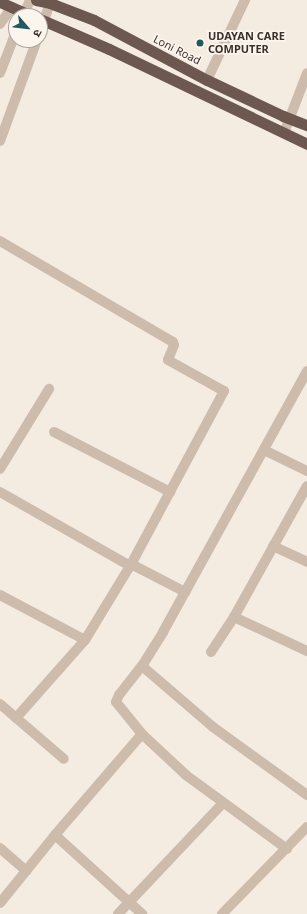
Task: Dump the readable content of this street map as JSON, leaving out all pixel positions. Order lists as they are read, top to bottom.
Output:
{
  "streets": {
    "highway": ["Loni Road"]
  },
  "places": ["UDAYAN CARE COMPUTER"],
  "north": "bottom right"
}
